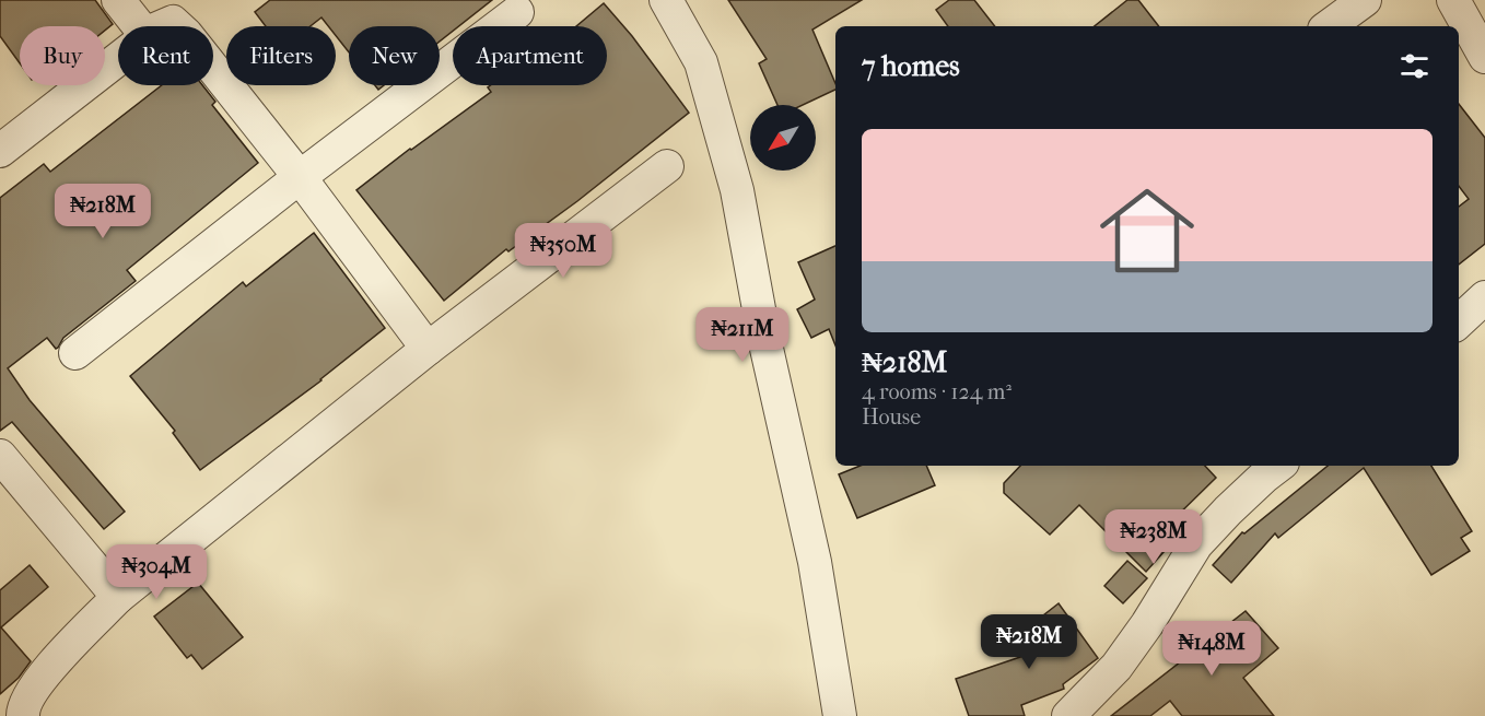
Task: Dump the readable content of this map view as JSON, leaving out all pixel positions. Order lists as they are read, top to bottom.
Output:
{
  "north": "bottom left",
  "page": {
    "chip": [
      "Buy",
      "Rent",
      "Filters",
      "New",
      "Apartment"
    ],
    "heading": "7 homes",
    "list": [
      {
        "name": "₦218M",
        "note": "4 rooms · 124 m² · House"
      }
    ],
    "price": [
      "₦218M",
      "₦350M",
      "₦211M",
      "₦238M",
      "₦304M",
      "₦218M",
      "₦148M"
    ]
  }
}
